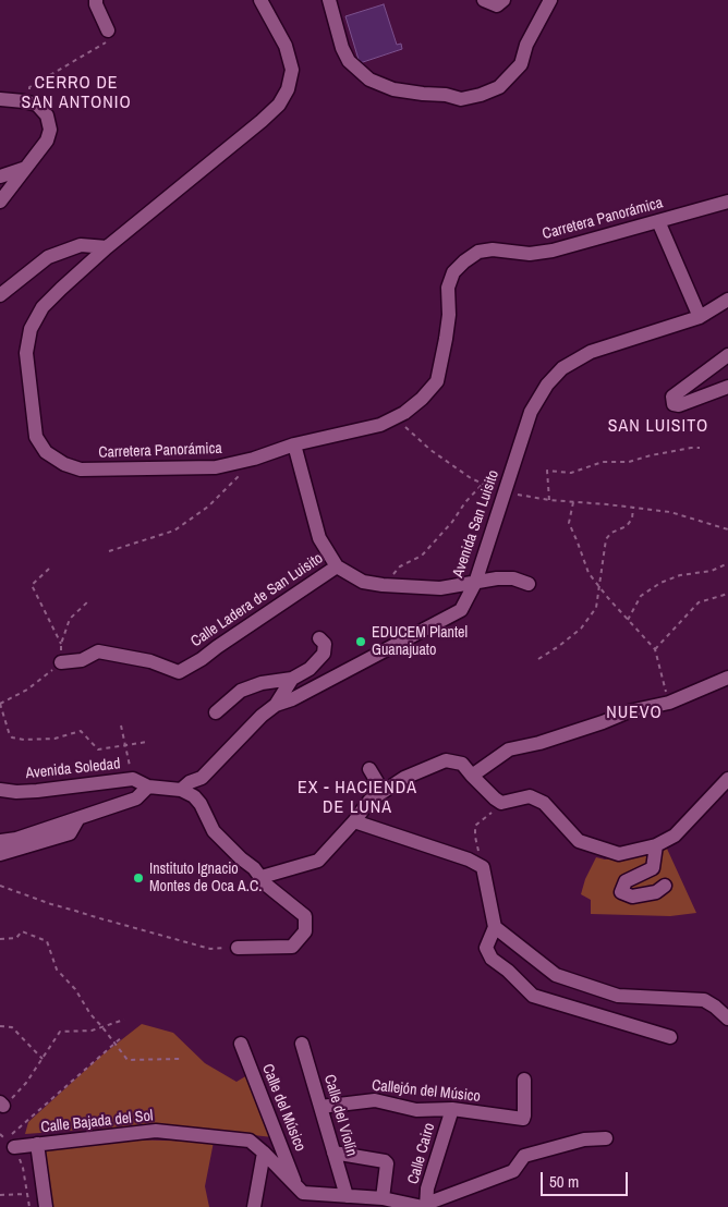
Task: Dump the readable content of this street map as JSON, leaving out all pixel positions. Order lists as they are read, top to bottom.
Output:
{
  "streets": {
    "street": [
      "Carretera Panorámica",
      "Avenida San Luisito",
      "Calle Ladera de San Luisito",
      "Avenida Soledad",
      "Callejón del Músico",
      "Calle del Músico",
      "Calle del Violín",
      "Calle Bajada del Sol",
      "Calle Cairo"
    ]
  },
  "crossings": [
    ["Avenida San Luisito", "Calle Ladera de San Luisito"],
    ["Callejón del Músico", "Calle del Violín"],
    ["Callejón del Músico", "Calle Cairo"],
    ["Calle del Músico", "Calle Bajada del Sol"],
    ["Calle del Violín", "Calle Bajada del Sol"],
    ["Calle Bajada del Sol", "Calle Cairo"]
  ],
  "districts": [
    "CERRO DE SAN ANTONIO",
    "SAN LUISITO",
    "NUEVO",
    "EX - HACIENDA DE LUNA"
  ],
  "places": ["EDUCEM Plantel Guanajuato", "Instituto Ignacio Montes de Oca A.C."],
  "scale_bar": "50 m"
}
